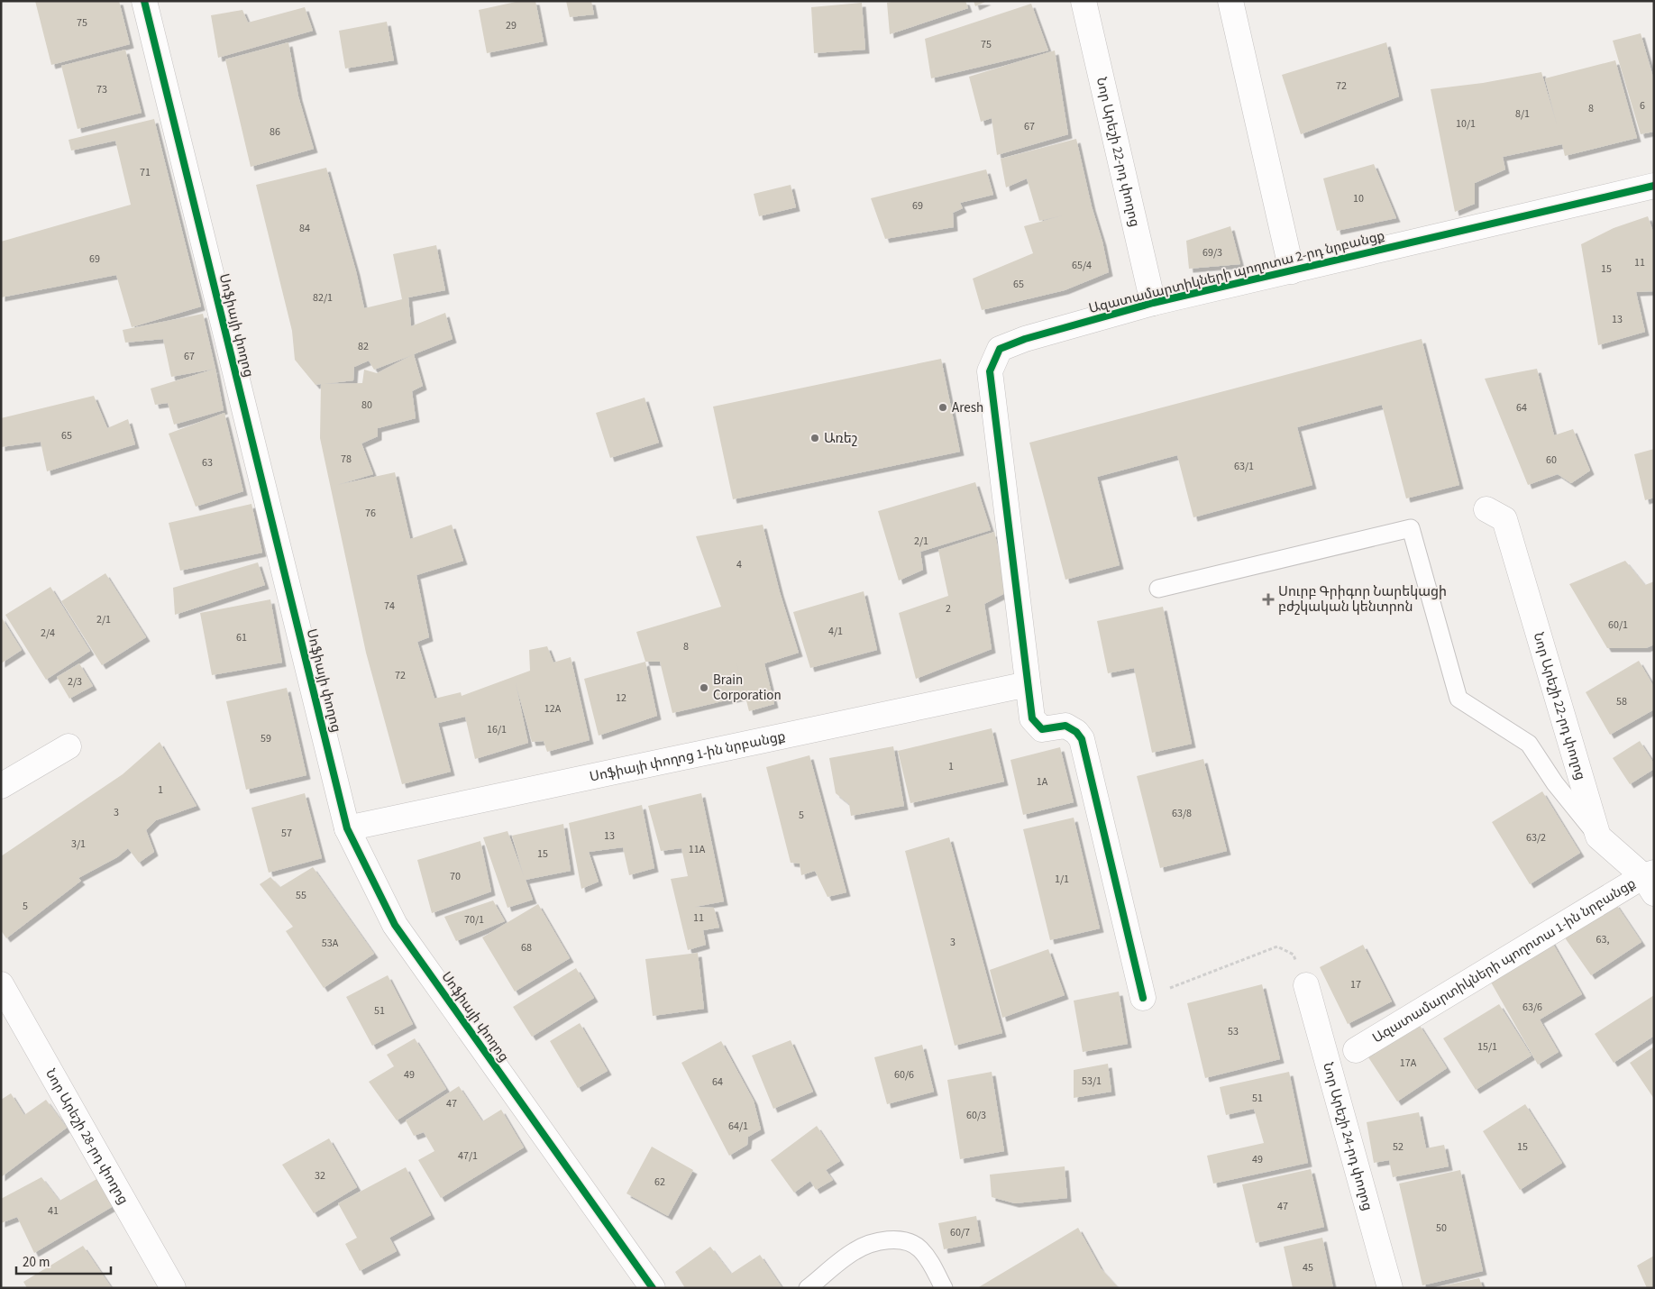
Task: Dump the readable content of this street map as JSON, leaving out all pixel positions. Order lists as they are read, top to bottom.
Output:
{
  "streets": {
    "street": [
      "Նոր Արեշի 22-րդ փողոց",
      "Ազատամարտիկների պողոտա 2-րդ նրբանցք",
      "Սոֆիայի փողոց",
      "Սոֆիայի փողոց 1-ին նրբանցք",
      "Ազատամարտիկների պողոտա 1-ին նրբանցք",
      "Նոր Արեշի 28-րդ փողոց",
      "Նոր Արեշի 24-րդ փողոց"
    ]
  },
  "crossings": [
    ["Նոր Արեշի 22-րդ փողոց", "Ազատամարտիկների պողոտա 2-րդ նրբանցք"],
    ["Ազատամարտիկների պողոտա 2-րդ նրբանցք", "Սոֆիայի փողոց 1-ին նրբանցք"],
    ["Սոֆիայի փողոց", "Սոֆիայի փողոց 1-ին նրբանցք"]
  ],
  "places": {
    "other": ["Aresh", "Առեշ", "Brain Corporation"],
    "health": ["Սուրբ Գրիգոր Նարեկացի բժշկական կենտրոն"]
  },
  "house_numbers": [
    "75",
    "29",
    "75",
    "72",
    "73",
    "6",
    "8",
    "8/1",
    "10/1",
    "67",
    "86",
    "71",
    "10",
    "69",
    "84",
    "69/3",
    "69",
    "11",
    "65/4",
    "15",
    "65",
    "82/1",
    "13",
    "82",
    "67",
    "80",
    "64",
    "65",
    "78",
    "60",
    "63",
    "63/1",
    "76",
    "2/1",
    "4",
    "74",
    "2",
    "2/1",
    "60/1",
    "4/1",
    "2/4",
    "61",
    "8",
    "72",
    "2/3",
    "12",
    "58",
    "12A",
    "16/1",
    "59",
    "1",
    "1А",
    "1",
    "3",
    "63/8",
    "5",
    "57",
    "13",
    "63/2",
    "3/1",
    "11А",
    "15",
    "70",
    "1/1",
    "55",
    "5",
    "11",
    "70/1",
    "63,",
    "3",
    "53А",
    "68",
    "17",
    "63/6",
    "51",
    "53",
    "15/1",
    "17А",
    "49",
    "60/6",
    "53/1",
    "64",
    "51",
    "47",
    "60/3",
    "64/1",
    "52",
    "15",
    "47/1",
    "49",
    "32",
    "62",
    "47",
    "41",
    "50",
    "60/7",
    "45"
  ],
  "scale_bar": "20 m"
}
